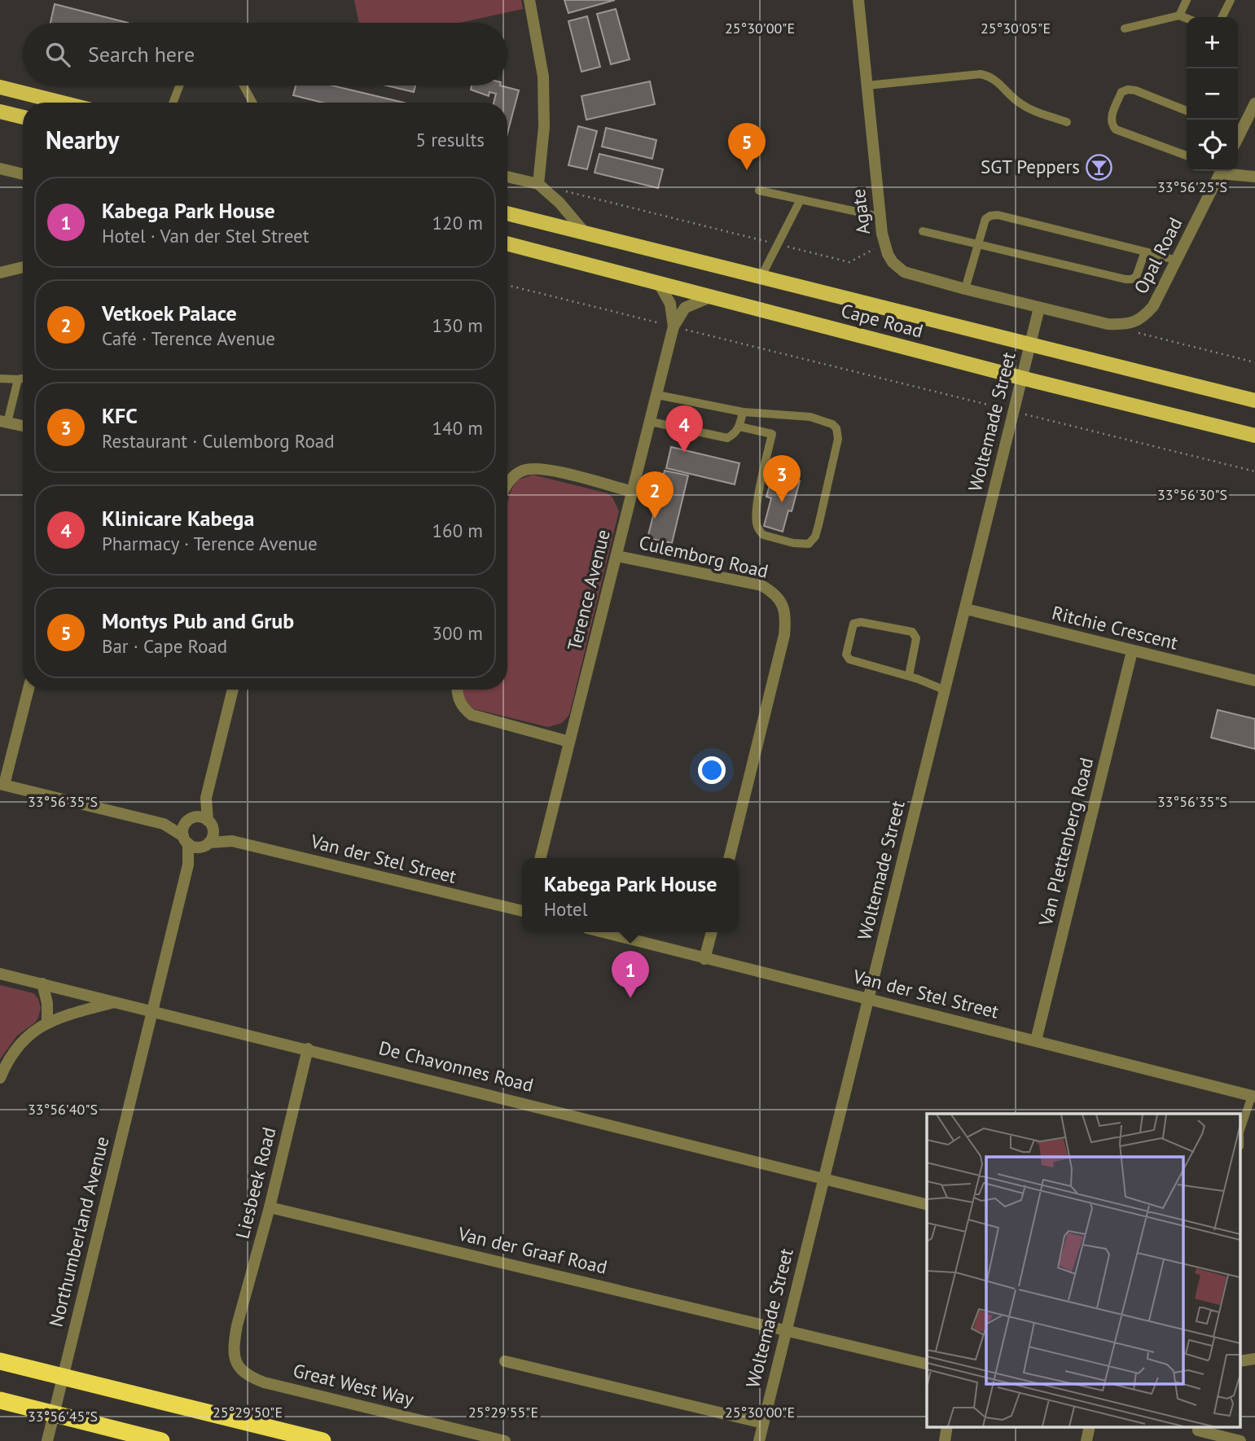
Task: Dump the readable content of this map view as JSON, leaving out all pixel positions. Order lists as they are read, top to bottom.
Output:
{
  "streets": {
    "main road": ["Cape Road"],
    "street": [
      "Agate",
      "Opal Road",
      "Woltemade Street",
      "Culemborg Road",
      "Terence Avenue",
      "Ritchie Crescent",
      "Van Plettenberg Road",
      "Van der Stel Street",
      "De Chavonnes Road",
      "Liesbeek Road",
      "Northumberland Avenue",
      "Van der Graaf Road",
      "Great West Way"
    ]
  },
  "crossings": [
    ["Agate", "Woltemade Street"],
    ["Cape Road", "Woltemade Street"],
    ["Cape Road", "Terence Avenue"],
    ["Woltemade Street", "Ritchie Crescent"],
    ["Woltemade Street", "Van der Stel Street"],
    ["Woltemade Street", "De Chavonnes Road"],
    ["Woltemade Street", "Van der Graaf Road"],
    ["Culemborg Road", "Terence Avenue"],
    ["Ritchie Crescent", "Van Plettenberg Road"],
    ["Van Plettenberg Road", "Van der Stel Street"],
    ["Van der Stel Street", "Northumberland Avenue"],
    ["De Chavonnes Road", "Liesbeek Road"],
    ["De Chavonnes Road", "Northumberland Avenue"],
    ["Liesbeek Road", "Van der Graaf Road"],
    ["Liesbeek Road", "Great West Way"]
  ],
  "places": {
    "bar": ["SGT Peppers"]
  },
  "page": {
    "map_buttons": ["+", "−"],
    "search": "Search here",
    "heading": ["Nearby", "5 results"],
    "pins": [
      "5",
      "4",
      "3",
      "2",
      "1"
    ],
    "list": [
      {
        "mark": "1",
        "name": "Kabega Park House",
        "note": "Hotel · Van der Stel Street",
        "value": "120 m"
      },
      {
        "mark": "2",
        "name": "Vetkoek Palace",
        "note": "Café · Terence Avenue",
        "value": "130 m"
      },
      {
        "mark": "3",
        "name": "KFC",
        "note": "Restaurant · Culemborg Road",
        "value": "140 m"
      },
      {
        "mark": "4",
        "name": "Klinicare Kabega",
        "note": "Pharmacy · Terence Avenue",
        "value": "160 m"
      },
      {
        "mark": "5",
        "name": "Montys Pub and Grub",
        "note": "Bar · Cape Road",
        "value": "300 m"
      }
    ],
    "popup": ["Kabega Park House", "Hotel"]
  },
  "coordinates": [
    "25°30'00\"E",
    "25°30'05\"E",
    "33°56'25\"S",
    "33°56'30\"S",
    "33°56'35\"S",
    "33°56'40\"S",
    "25°29'50\"E",
    "25°29'55\"E",
    "33°56'45\"S"
  ]
}
